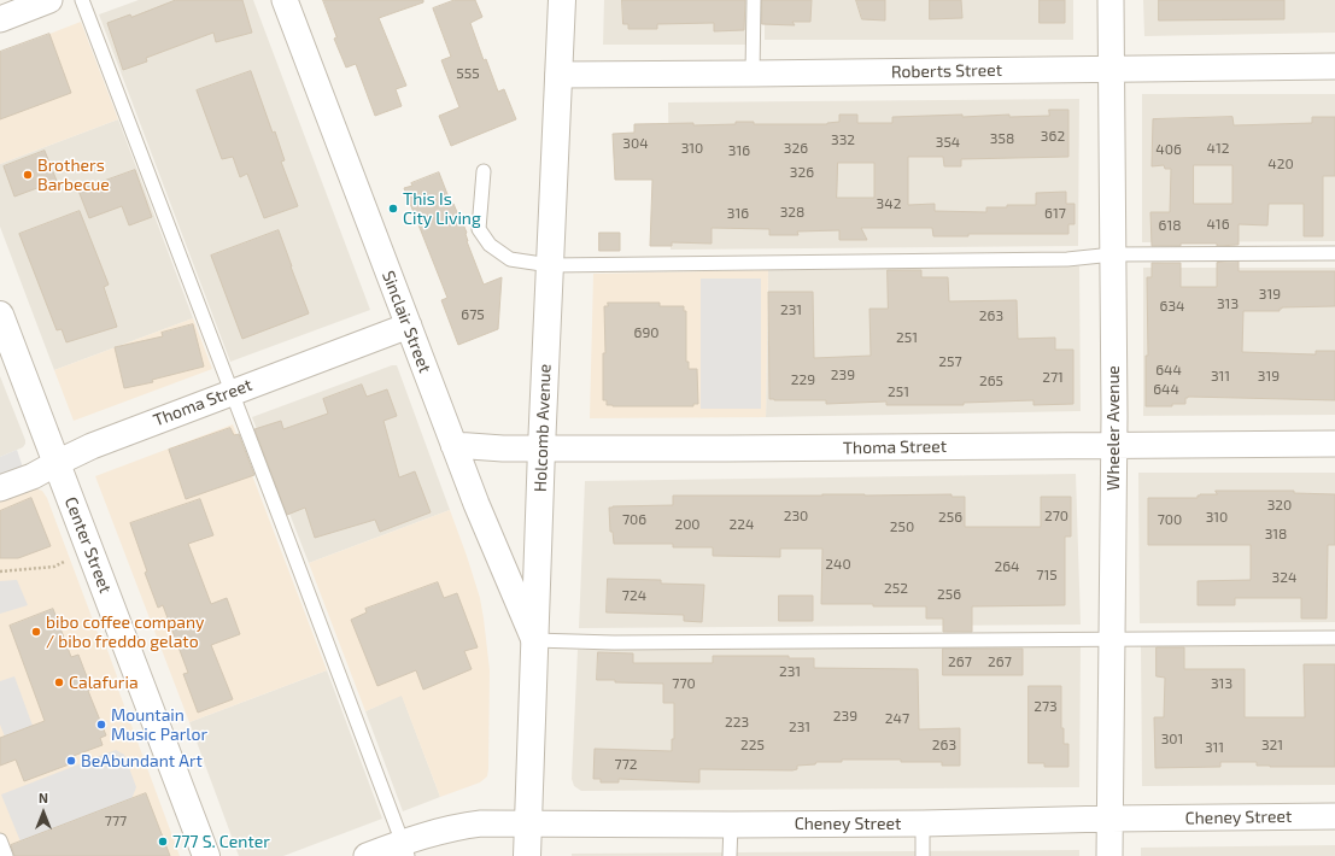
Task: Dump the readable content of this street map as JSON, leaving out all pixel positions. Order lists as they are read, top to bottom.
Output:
{
  "streets": {
    "street": [
      "Roberts Street",
      "Sinclair Street",
      "Thoma Street",
      "Holcomb Avenue",
      "Wheeler Avenue",
      "Center Street",
      "Cheney Street"
    ]
  },
  "crossings": [
    ["Roberts Street", "Holcomb Avenue"],
    ["Roberts Street", "Wheeler Avenue"],
    ["Sinclair Street", "Thoma Street"],
    ["Sinclair Street", "Holcomb Avenue"],
    ["Thoma Street", "Holcomb Avenue"],
    ["Thoma Street", "Wheeler Avenue"],
    ["Thoma Street", "Center Street"],
    ["Holcomb Avenue", "Cheney Street"],
    ["Wheeler Avenue", "Cheney Street"]
  ],
  "places": [
    "Brothers Barbecue",
    "This Is City Living",
    "bibo coffee company / bibo freddo gelato",
    "Calafuria",
    "Mountain Music Parlor",
    "BeAbundant Art",
    "777 S. Center"
  ],
  "house_numbers": [
    "555",
    "362",
    "358",
    "332",
    "354",
    "304",
    "310",
    "326",
    "412",
    "406",
    "316",
    "420",
    "326",
    "342",
    "328",
    "316",
    "617",
    "416",
    "618",
    "319",
    "313",
    "634",
    "231",
    "675",
    "263",
    "690",
    "251",
    "257",
    "644",
    "239",
    "311",
    "319",
    "271",
    "229",
    "265",
    "644",
    "251",
    "320",
    "230",
    "270",
    "256",
    "310",
    "706",
    "700",
    "200",
    "224",
    "250",
    "318",
    "240",
    "264",
    "715",
    "324",
    "252",
    "256",
    "724",
    "267",
    "267",
    "231",
    "770",
    "313",
    "273",
    "239",
    "247",
    "223",
    "231",
    "301",
    "225",
    "263",
    "321",
    "311",
    "772",
    "777"
  ],
  "north": "top"
}
